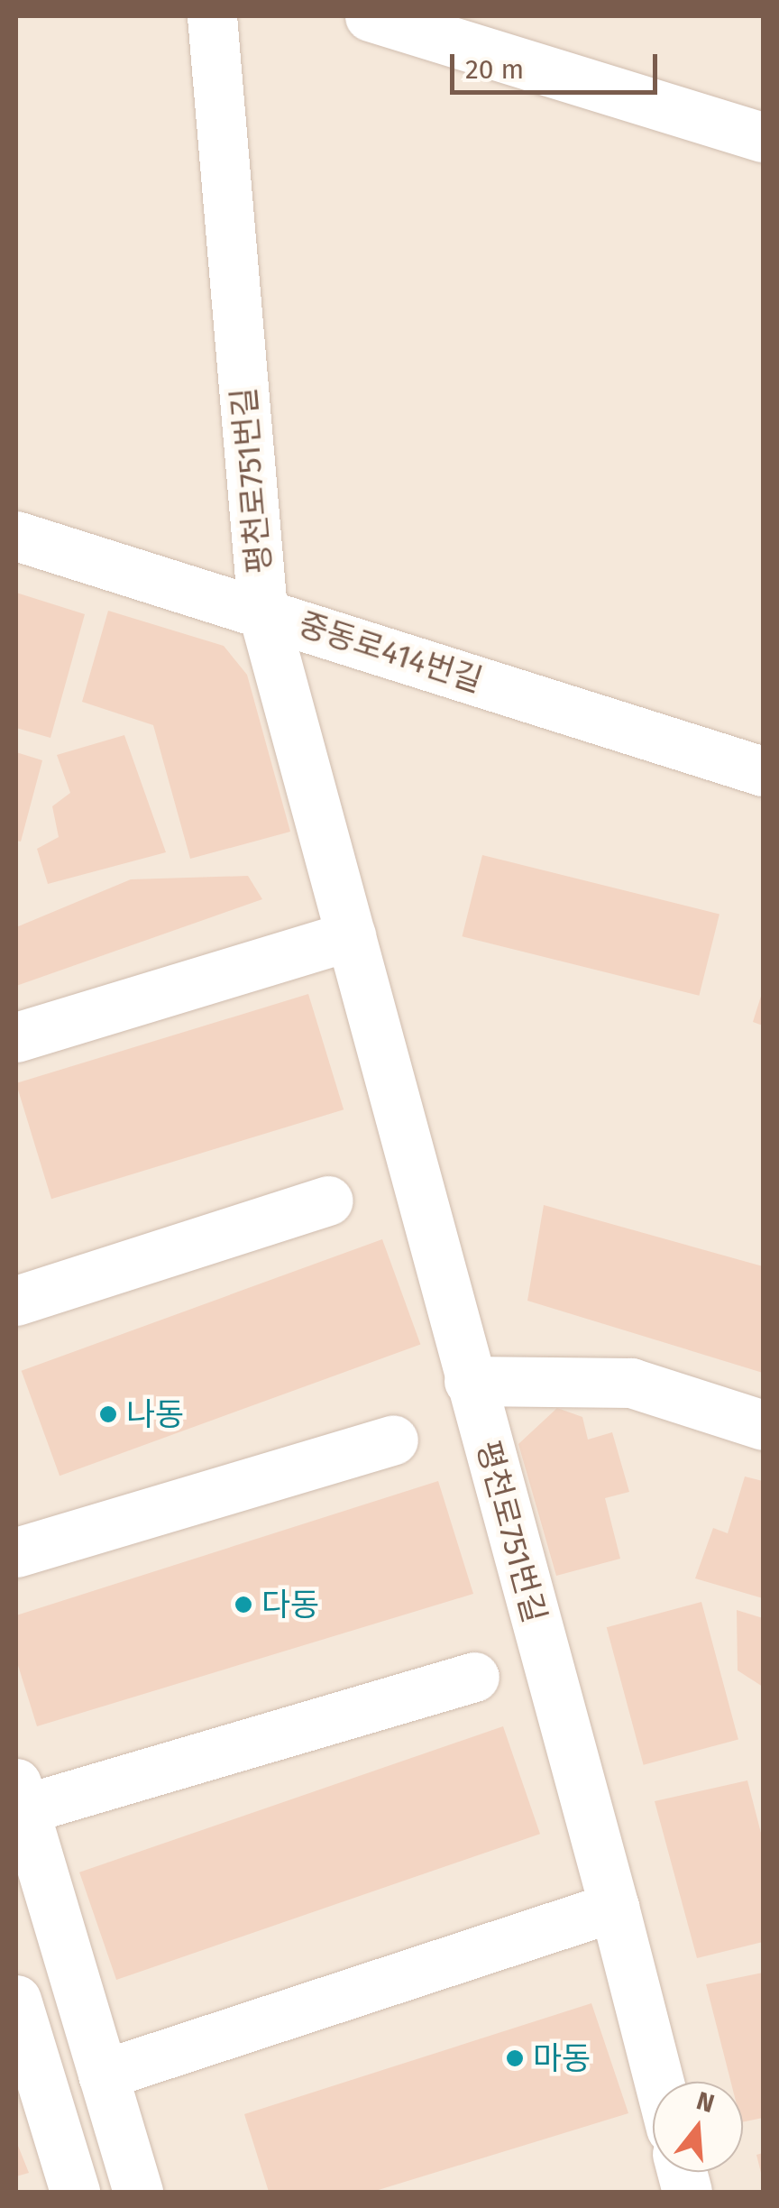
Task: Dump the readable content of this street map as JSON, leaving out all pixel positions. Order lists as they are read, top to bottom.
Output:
{
  "streets": {
    "street": ["평천로751번길", "중동로414번길"]
  },
  "crossings": [
    ["평천로751번길", "중동로414번길"]
  ],
  "places": ["나동", "다동", "마동"],
  "scale_bar": "20 m",
  "north": "top"
}
